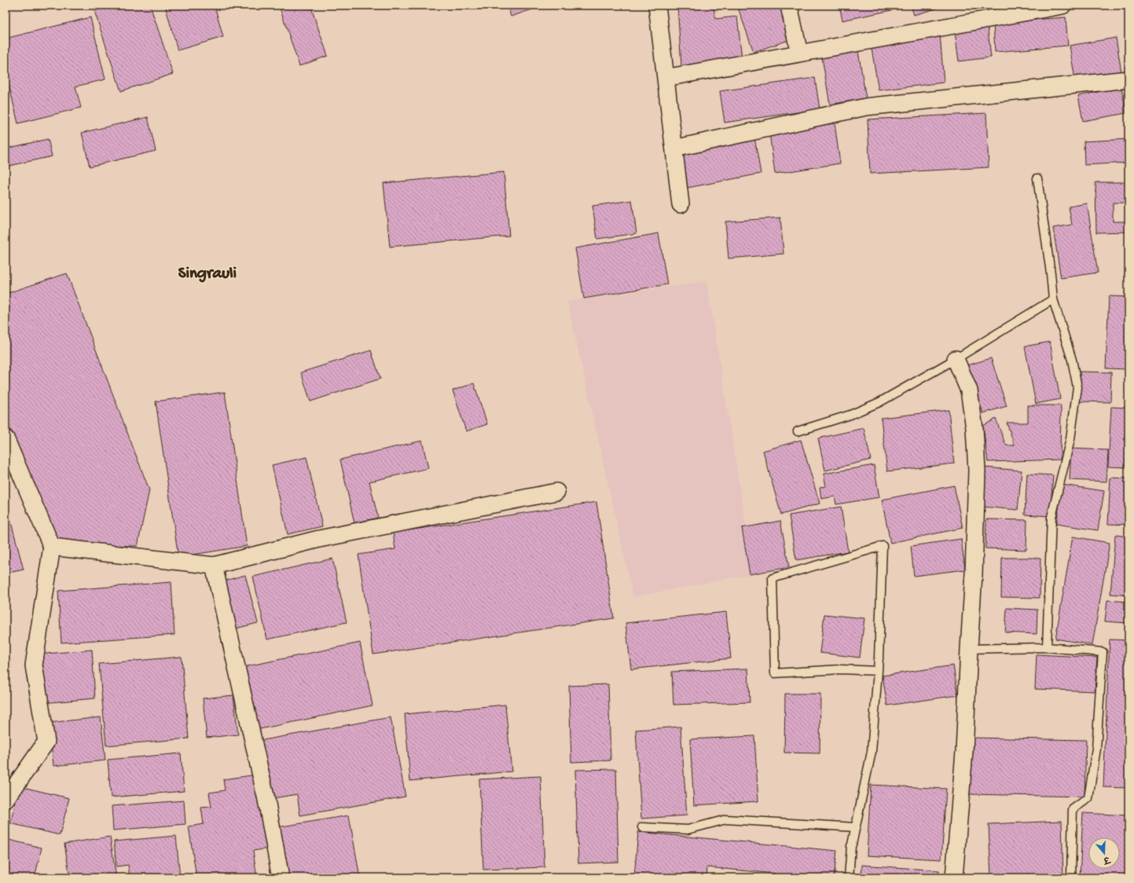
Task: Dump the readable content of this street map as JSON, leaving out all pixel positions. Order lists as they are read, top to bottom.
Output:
{
  "districts": ["Singrauli"],
  "north": "bottom"
}
